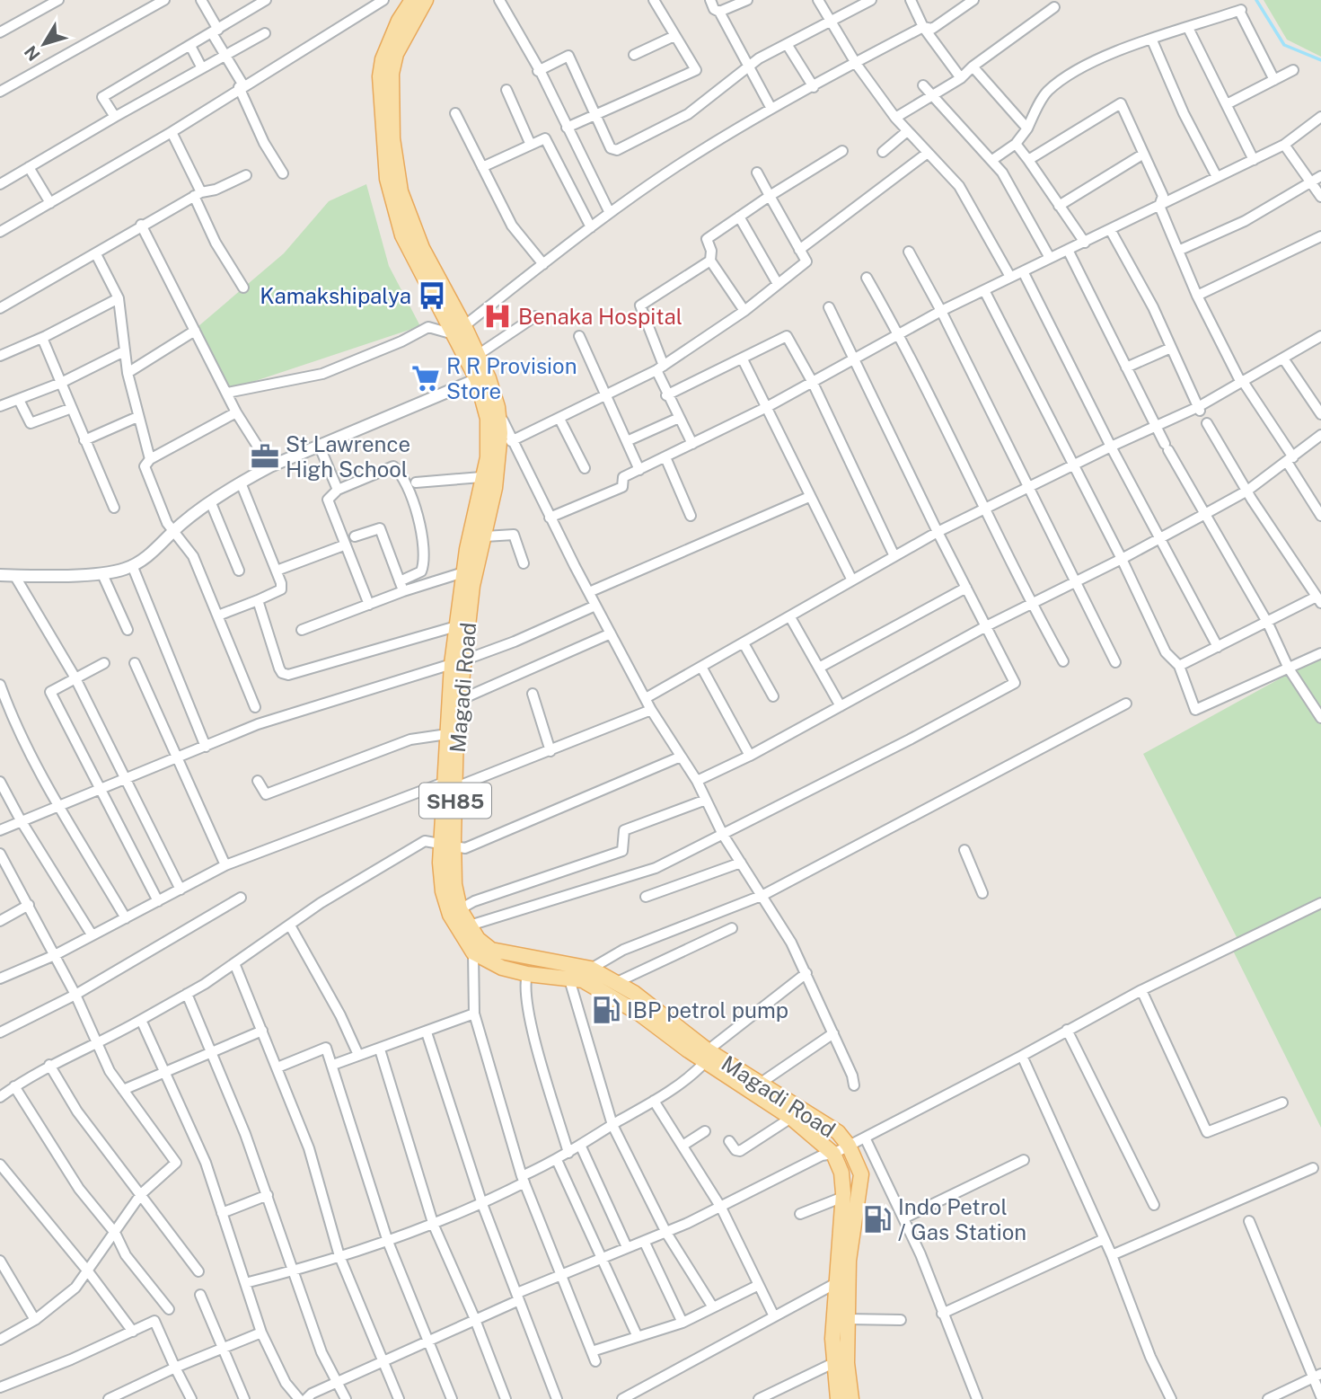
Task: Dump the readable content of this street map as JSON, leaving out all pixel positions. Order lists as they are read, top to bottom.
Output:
{
  "streets": {
    "main road": ["Magadi Road", "SH85"]
  },
  "places": {
    "bus stop": ["Kamakshipalya"],
    "hospital": ["Benaka Hospital"],
    "supermarket": ["R R Provision Store"],
    "office": ["St Lawrence High School"],
    "fuel station": ["IBP petrol pump", "Indo Petrol / Gas Station"]
  },
  "north": "bottom left"
}
